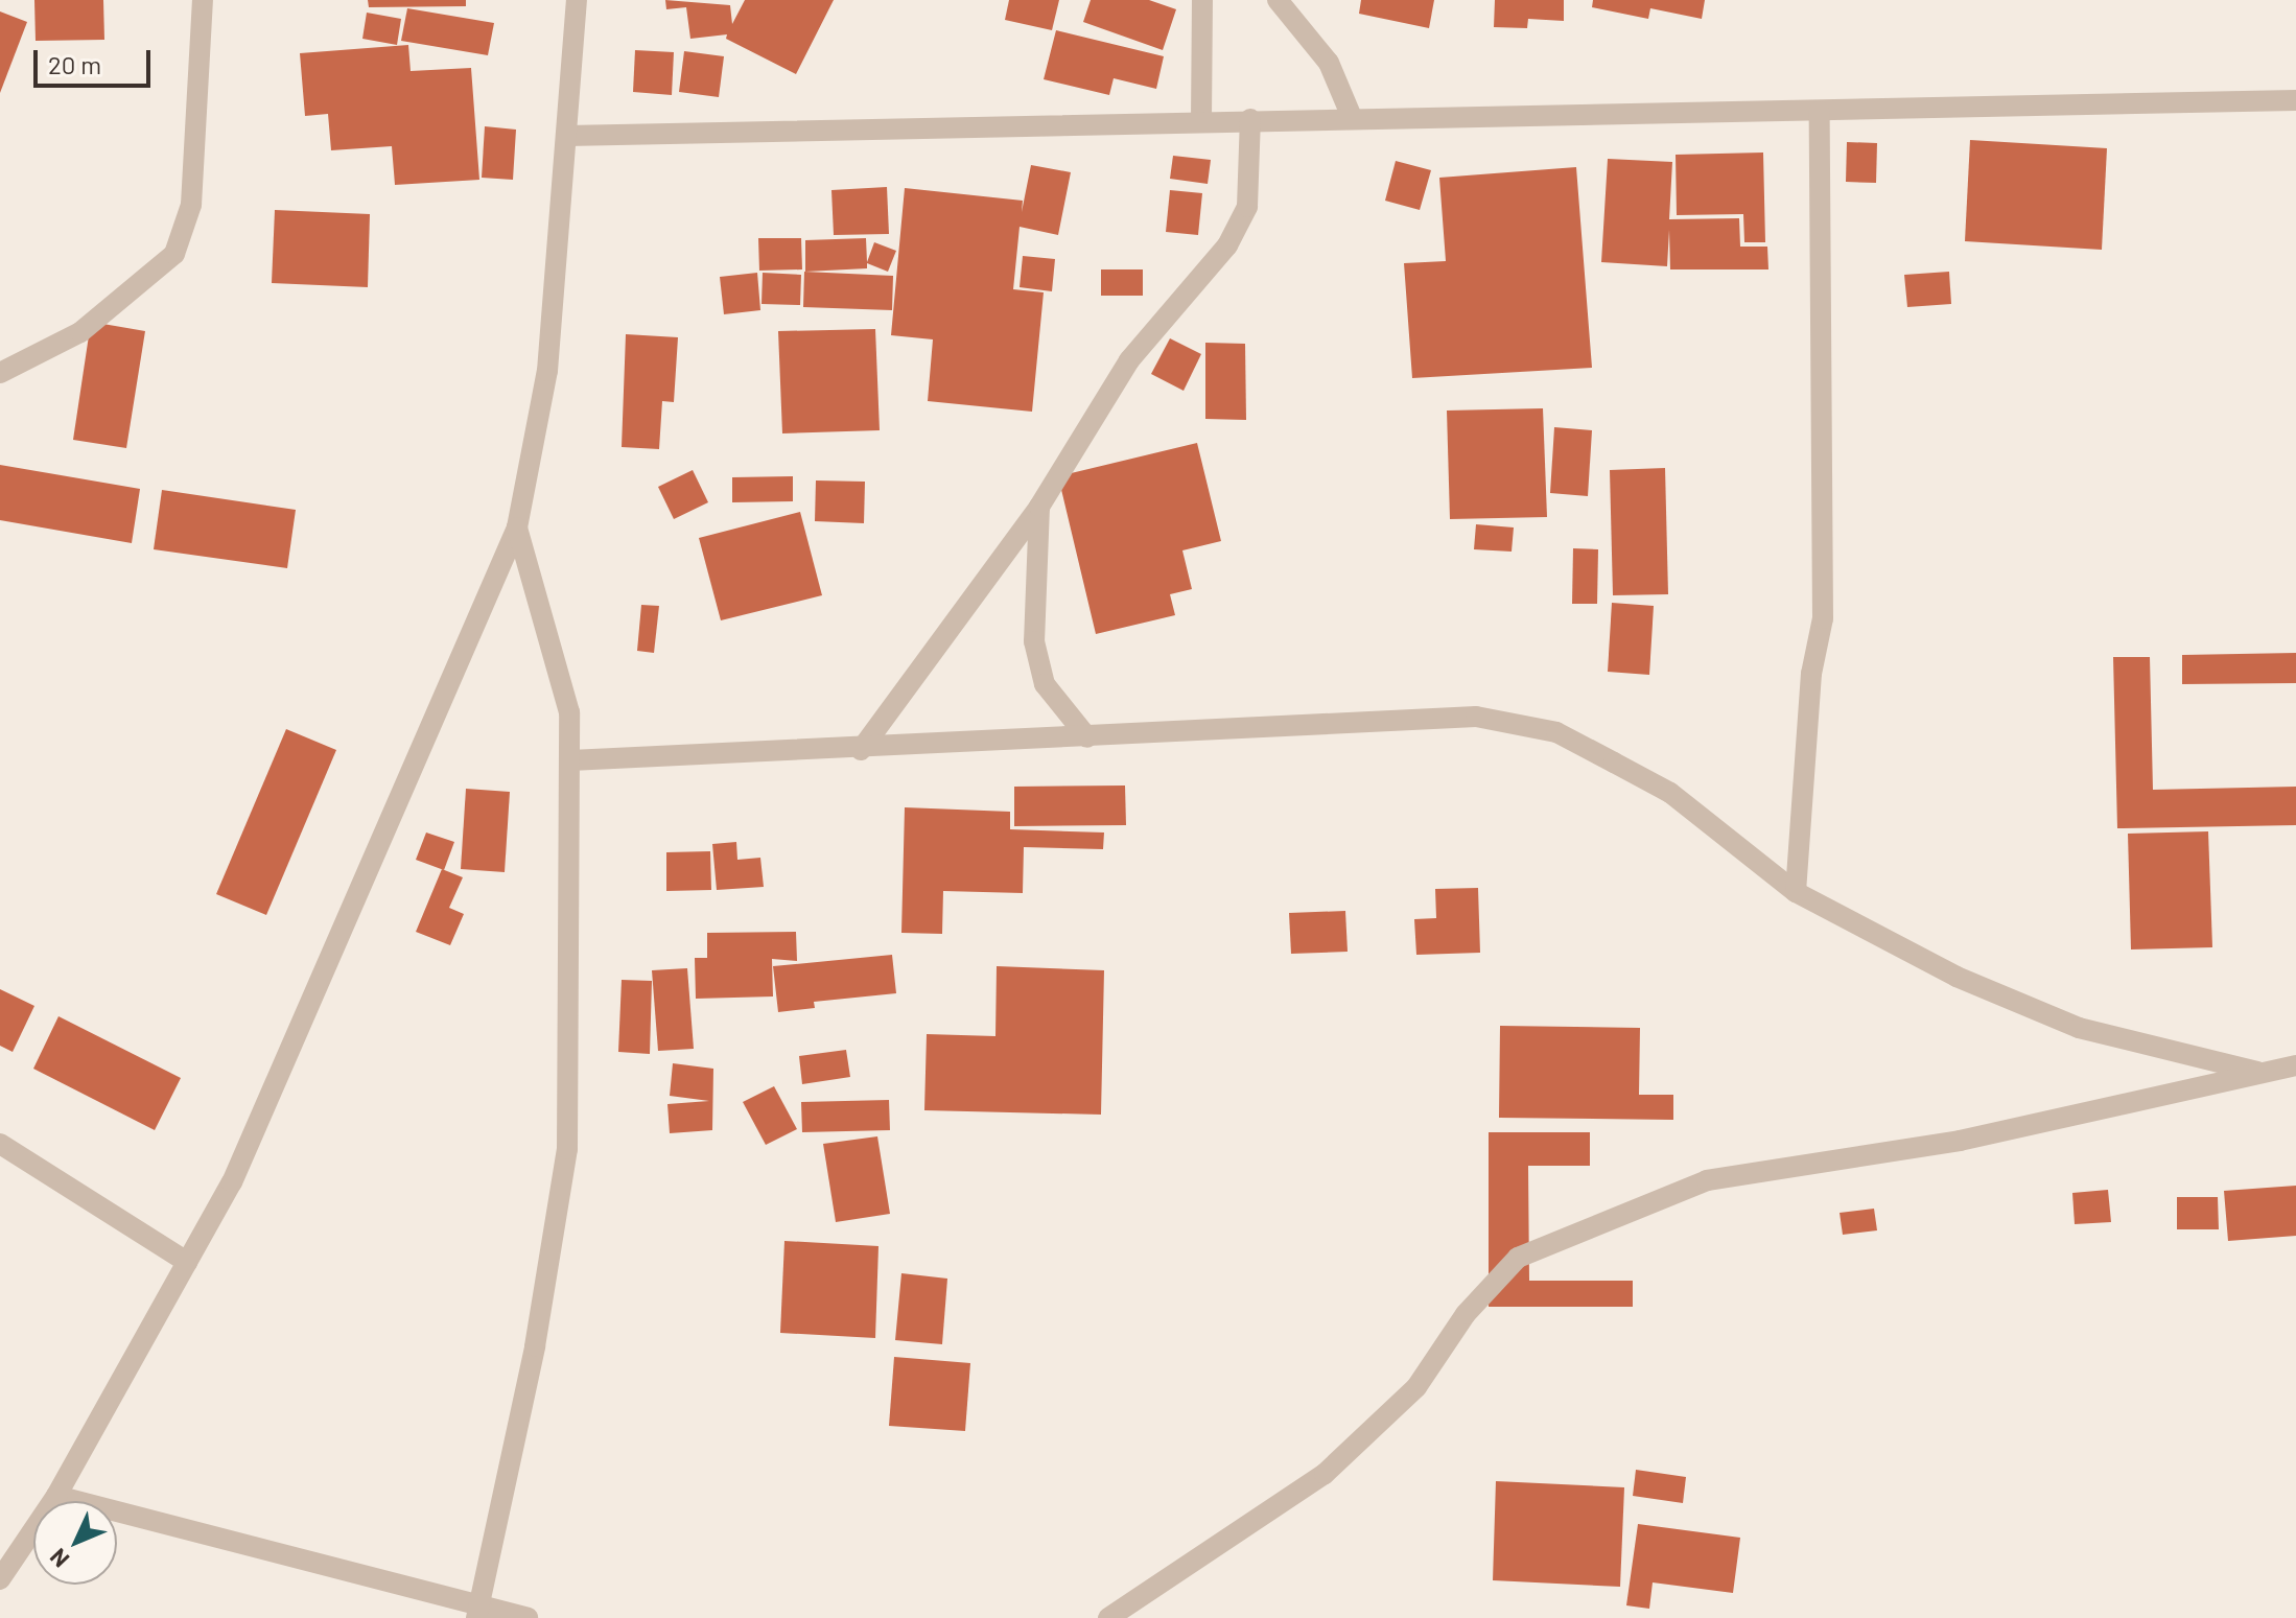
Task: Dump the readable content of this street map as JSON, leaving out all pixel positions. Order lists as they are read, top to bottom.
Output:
{
  "scale_bar": "20 m",
  "north": "bottom left"
}
